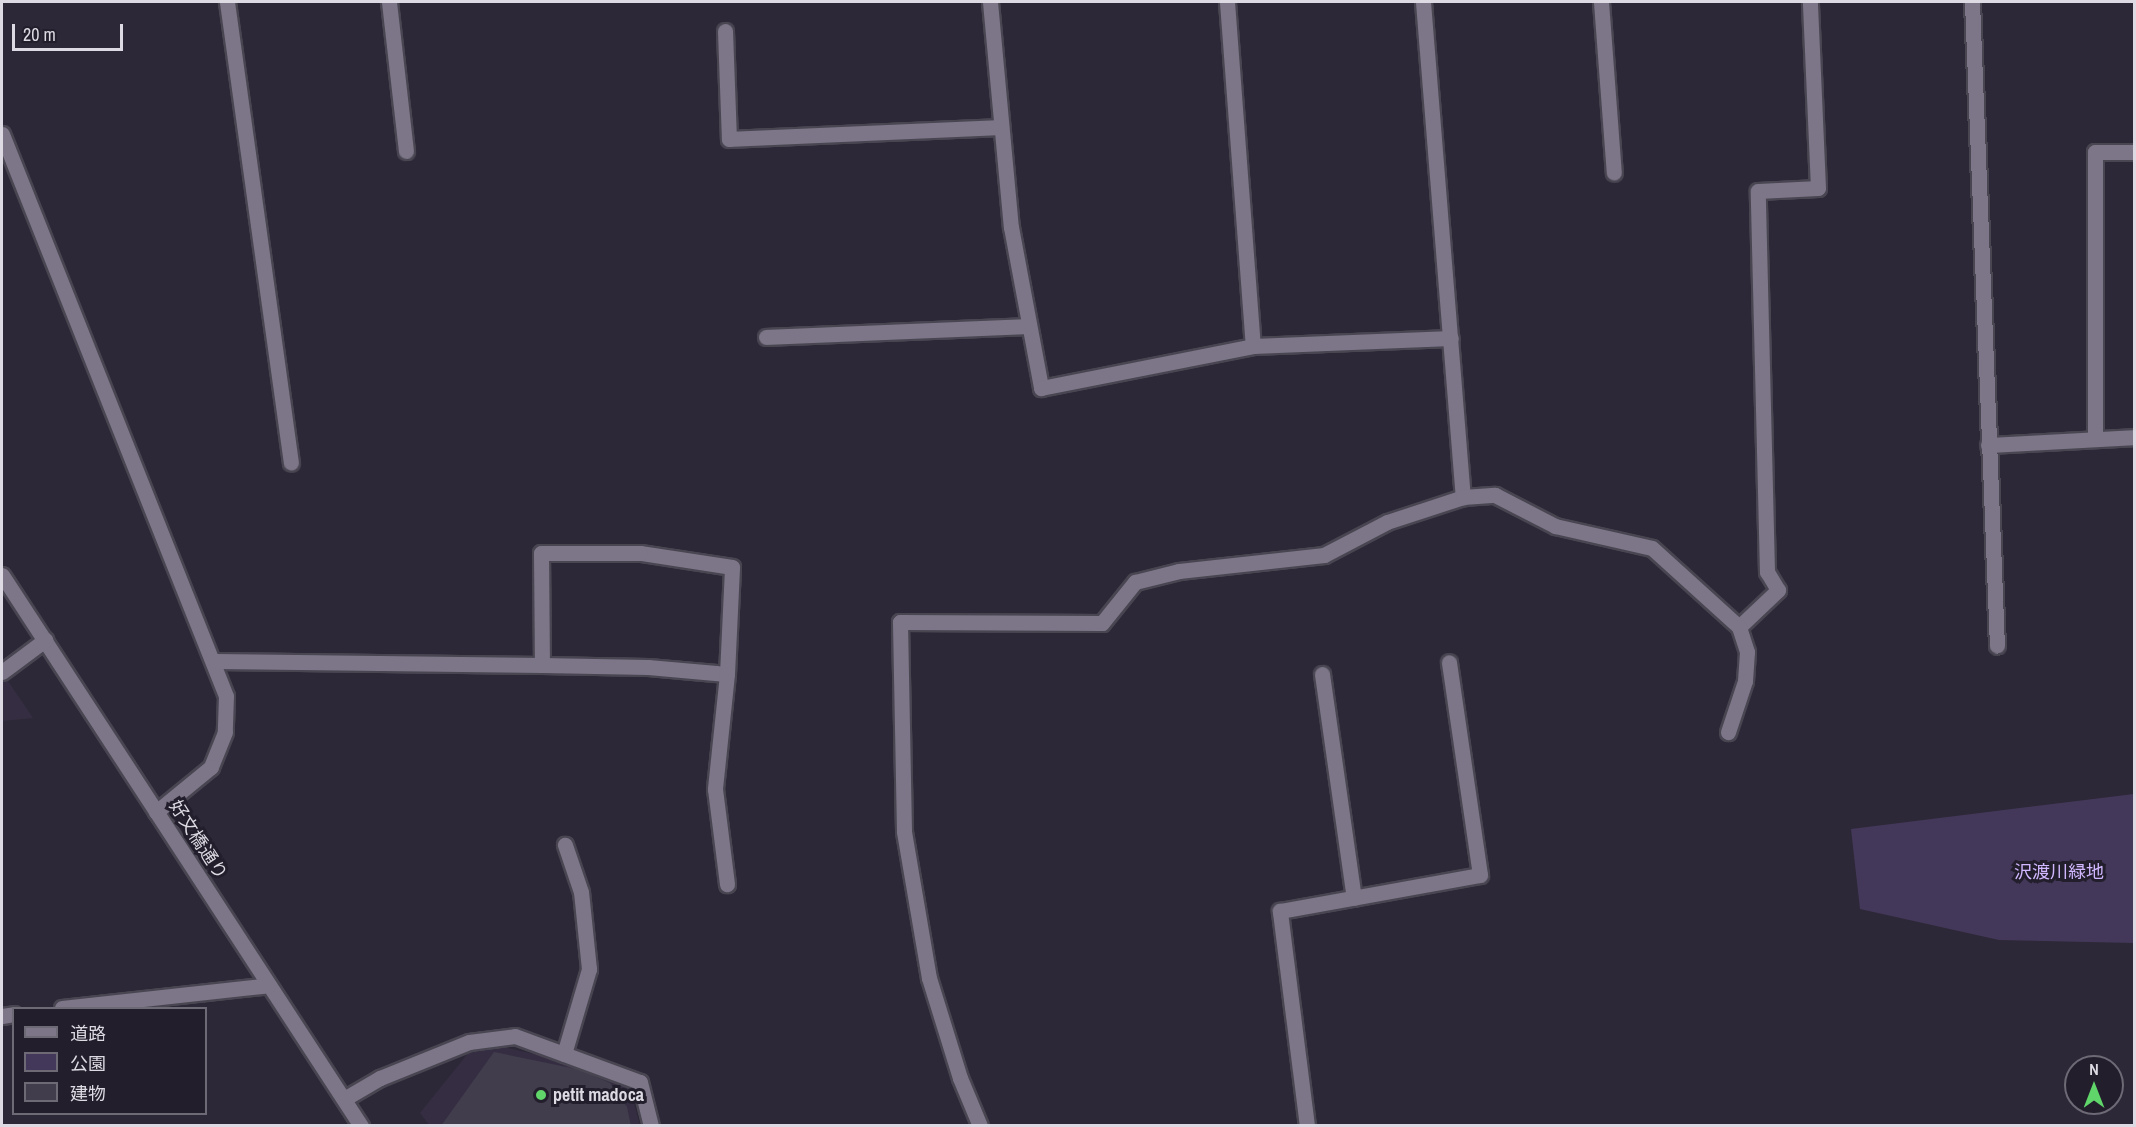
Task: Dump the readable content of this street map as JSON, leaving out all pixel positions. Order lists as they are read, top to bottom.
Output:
{
  "streets": {
    "street": ["好文橋通り"]
  },
  "parks": ["沢渡川緑地"],
  "places": ["petit madoca"],
  "legend": ["道路", "公園", "建物"],
  "scale_bar": "20 m",
  "north": "top"
}
